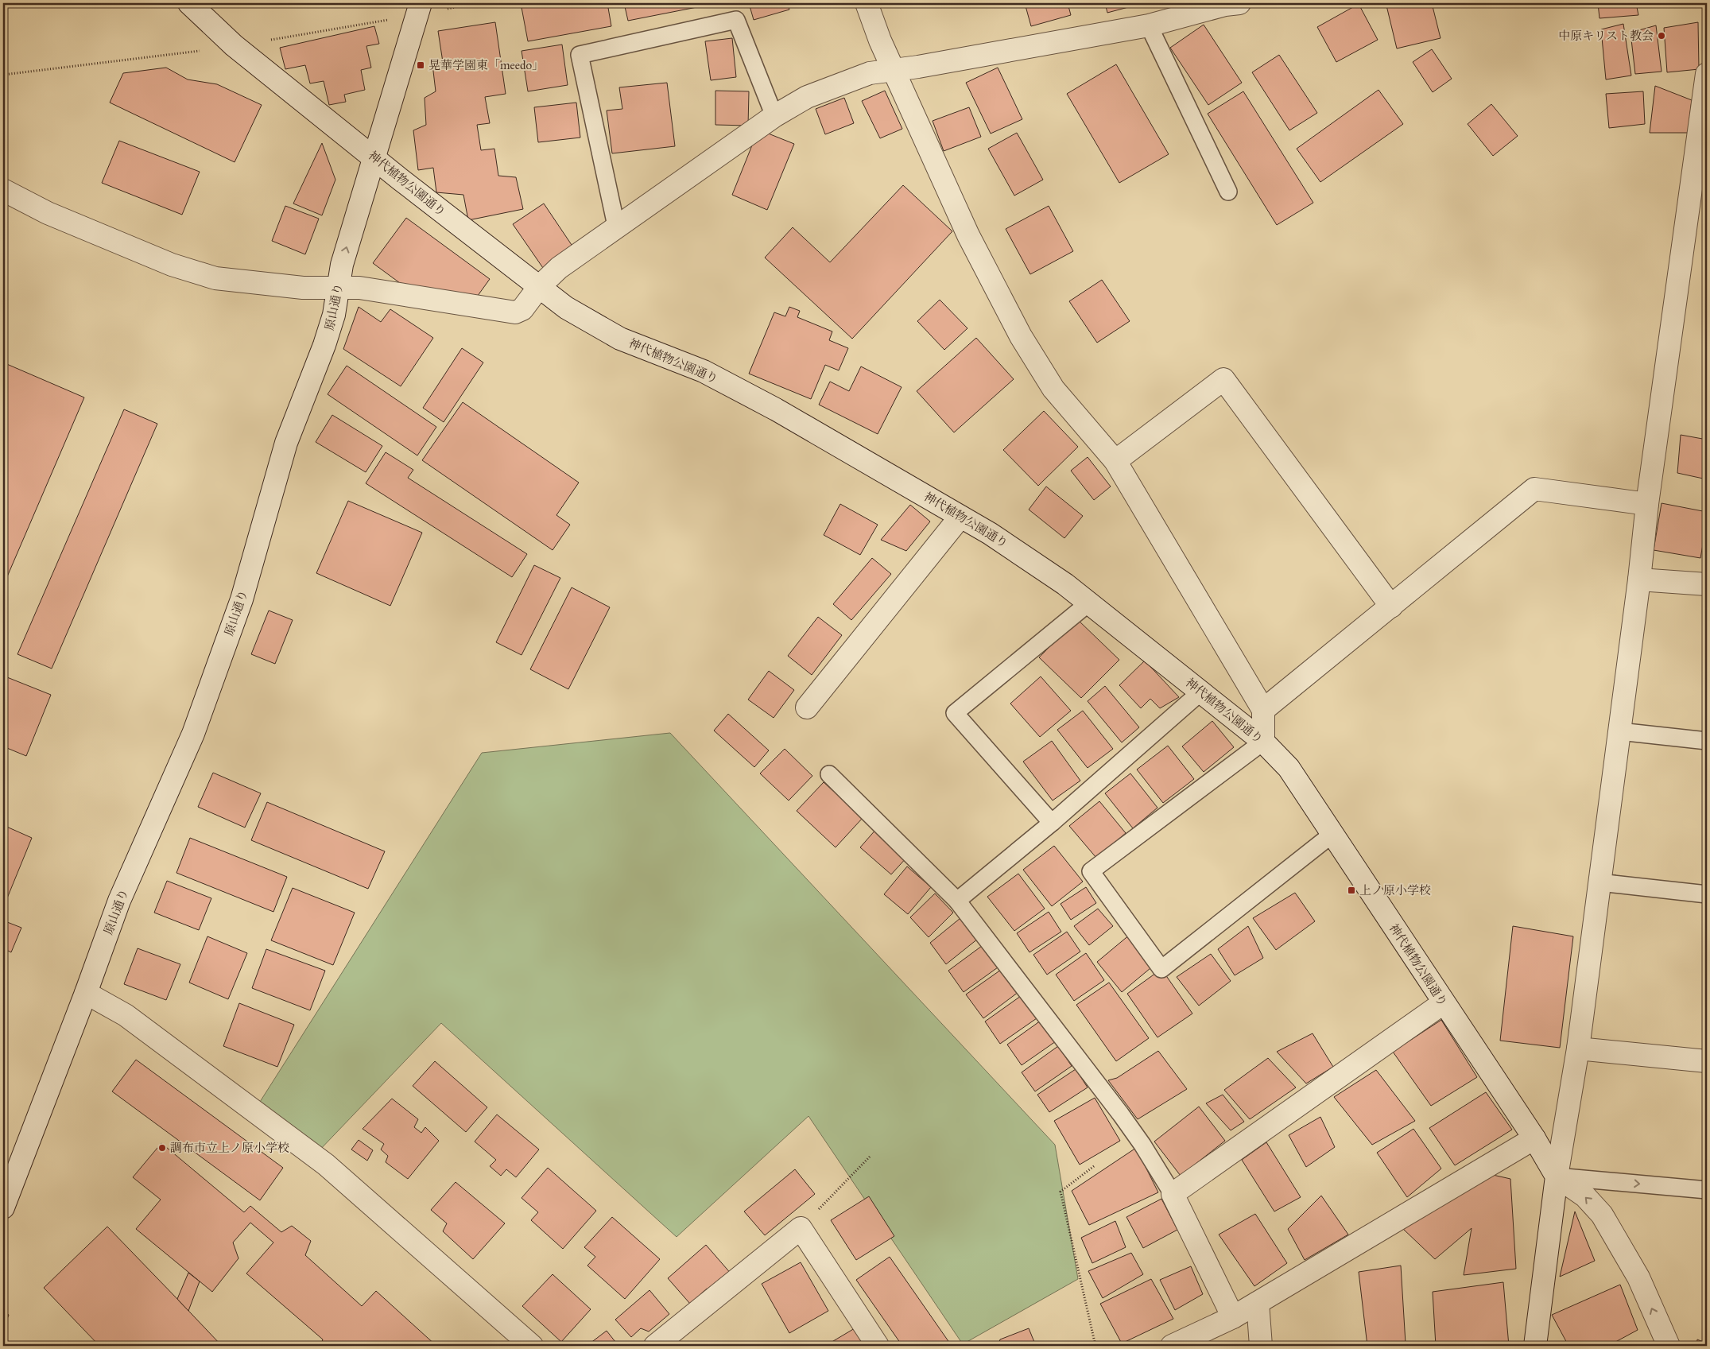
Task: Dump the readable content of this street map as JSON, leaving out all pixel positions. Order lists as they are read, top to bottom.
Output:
{
  "streets": {
    "street": ["神代植物公園通り", "原山通り"]
  },
  "crossings": [
    ["神代植物公園通り", "原山通り"]
  ],
  "places": {
    "other": ["中原キリスト教会", "調布市立上ノ原小学校"],
    "transit": ["晃華学園東「meedo」", "上ノ原小学校"]
  }
}
